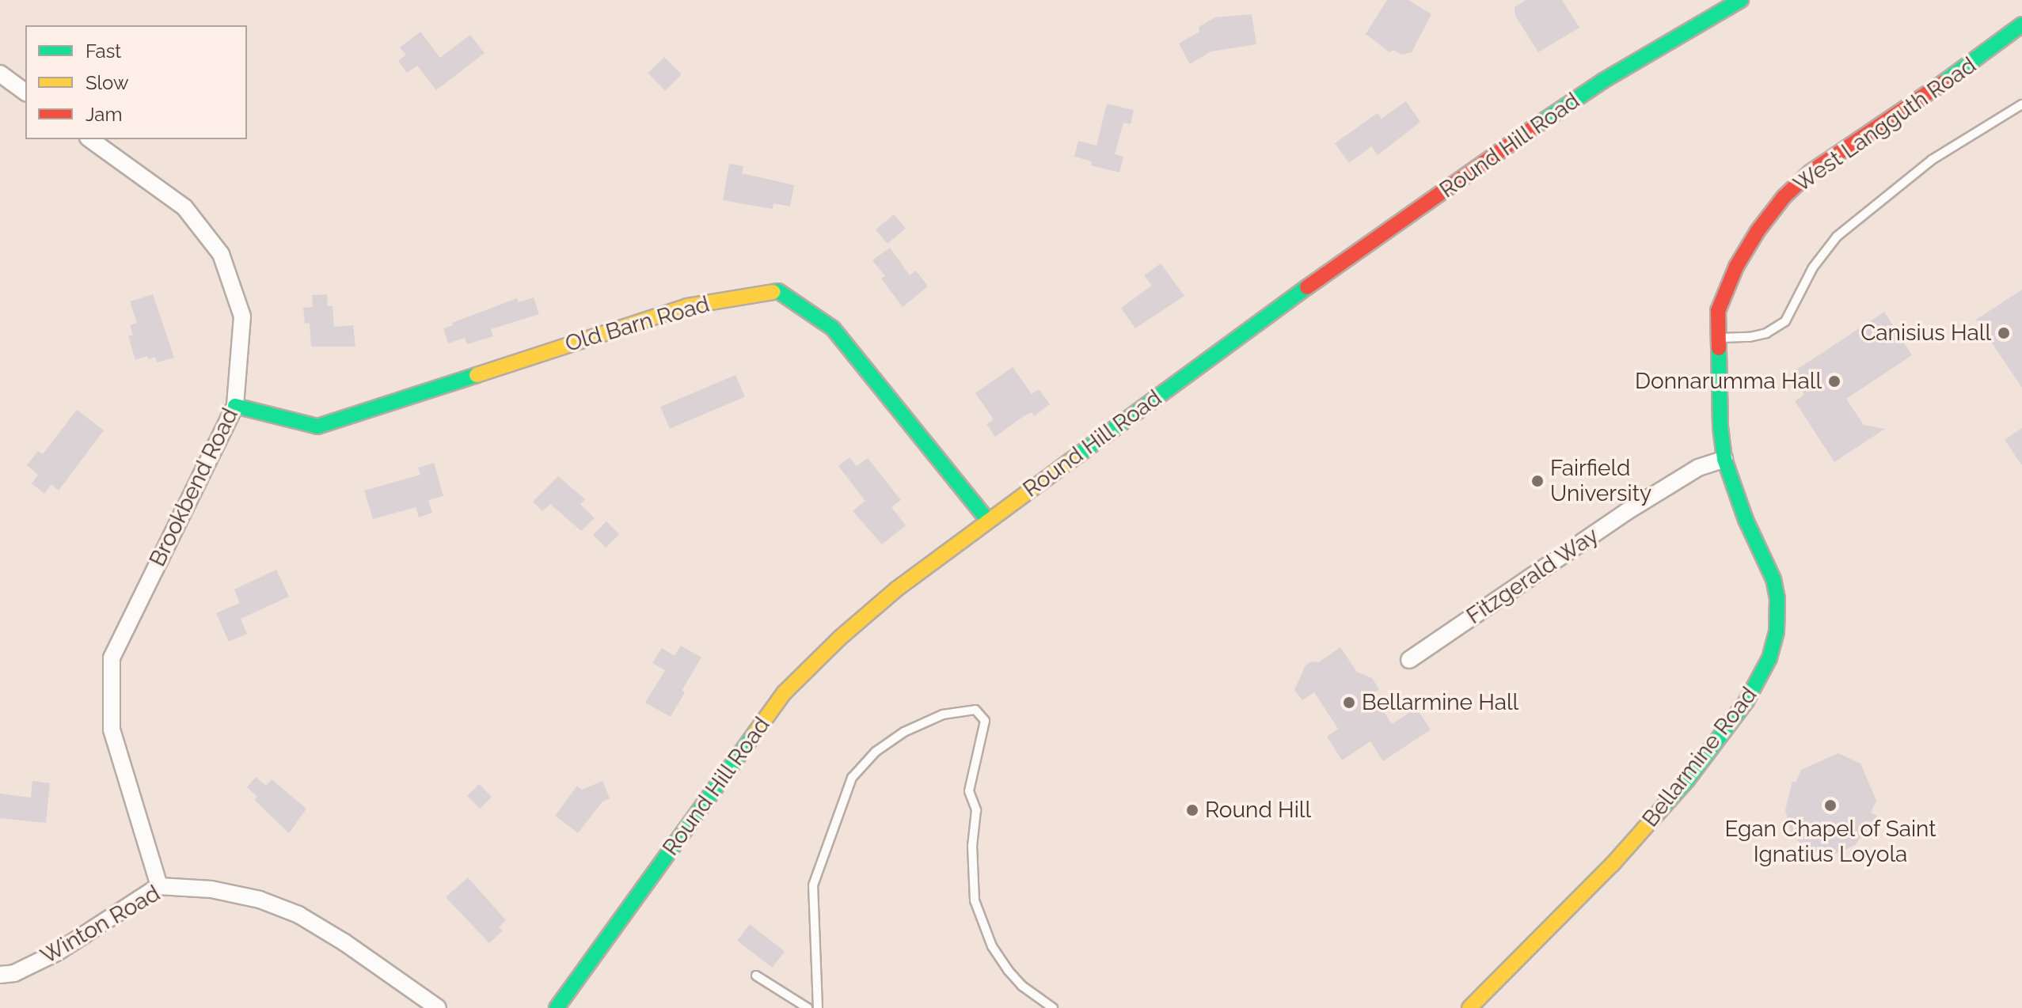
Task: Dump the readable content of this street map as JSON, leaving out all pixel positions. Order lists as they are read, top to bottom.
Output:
{
  "streets": {
    "street": [
      "West Langguth Road",
      "Round Hill Road",
      "Old Barn Road",
      "Brookbend Road",
      "Fitzgerald Way",
      "Bellarmine Road",
      "Winton Road"
    ]
  },
  "crossings": [
    ["West Langguth Road", "Bellarmine Road"],
    ["Round Hill Road", "Old Barn Road"],
    ["Old Barn Road", "Brookbend Road"],
    ["Brookbend Road", "Winton Road"],
    ["Fitzgerald Way", "Bellarmine Road"]
  ],
  "places": [
    "Canisius Hall",
    "Donnarumma Hall",
    "Fairfield University",
    "Bellarmine Hall",
    "Egan Chapel of Saint Ignatius Loyola",
    "Round Hill"
  ],
  "legend": ["Fast", "Slow", "Jam"]
}
